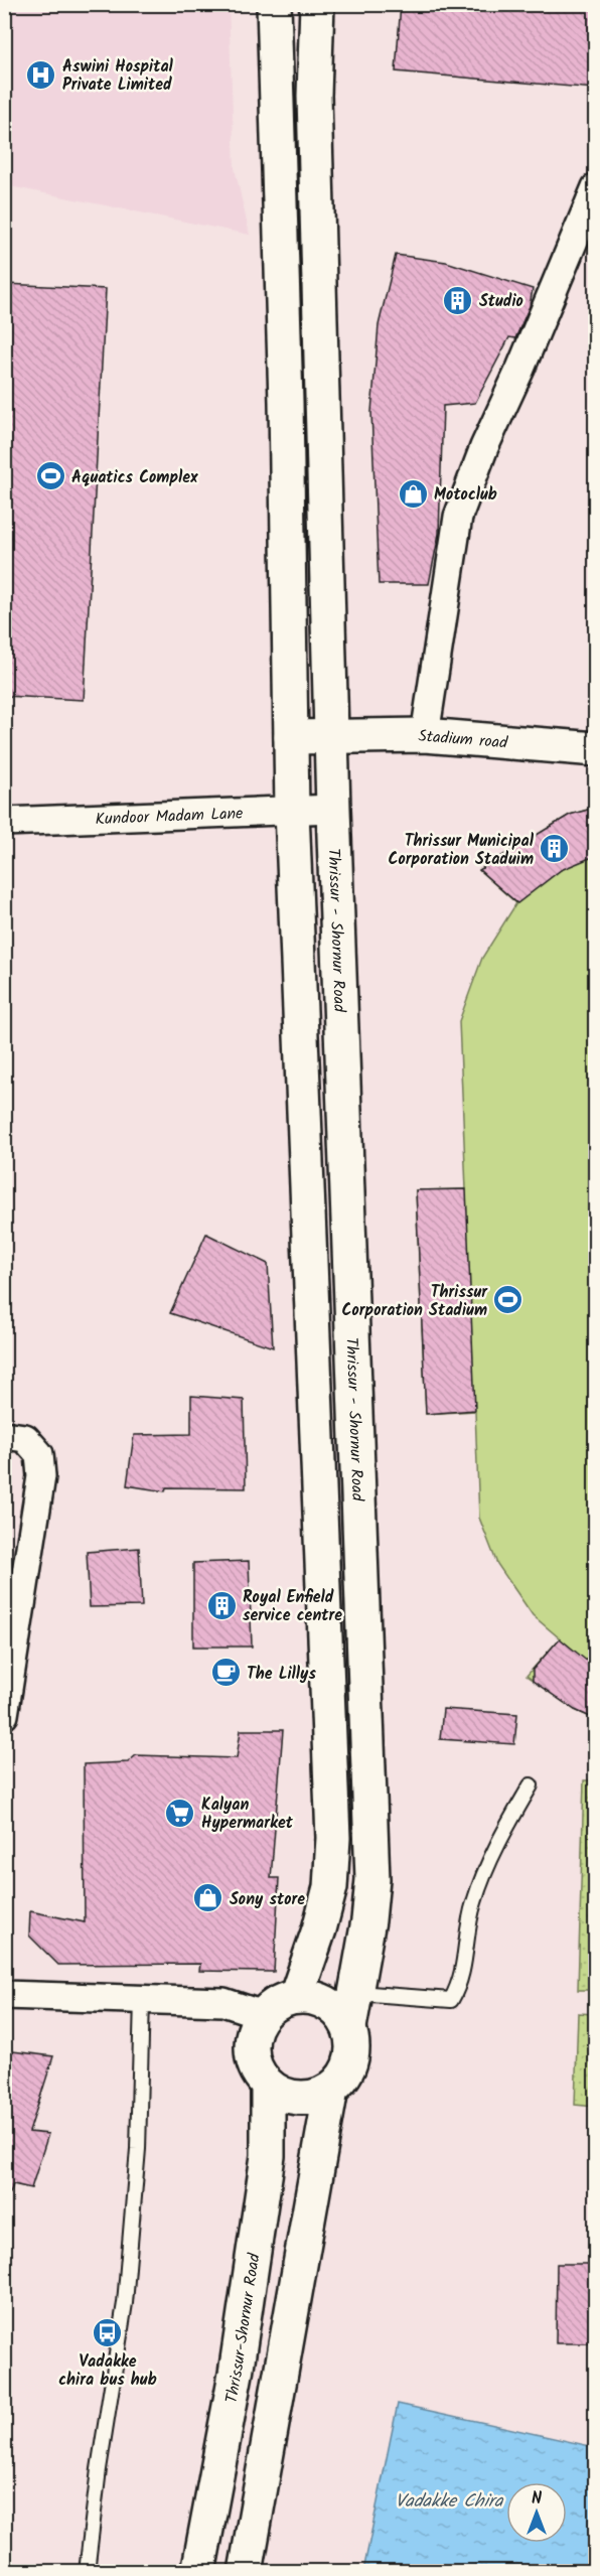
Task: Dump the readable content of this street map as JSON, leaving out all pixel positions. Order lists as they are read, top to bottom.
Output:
{
  "streets": {
    "main road": ["Stadium road", "Thrissur - Shornur Road", "Thrissur-Shornur Road"],
    "street": ["Kundoor Madam Lane"]
  },
  "crossings": [
    ["Stadium road", "Thrissur - Shornur Road"],
    ["Kundoor Madam Lane", "Thrissur - Shornur Road"],
    ["Thrissur - Shornur Road", "Thrissur-Shornur Road"]
  ],
  "water": ["Vadakke Chira"],
  "places": {
    "hospital": ["Aswini Hospital Private Limited"],
    "building": ["Studio", "Thrissur Municipal Corporation Staduim", "Royal Enfield service centre"],
    "sports": ["Aquatics Complex", "Thrissur Corporation Stadium"],
    "shop": ["Motoclub", "Sony store"],
    "cafe": ["The Lillys"],
    "supermarket": ["Kalyan Hypermarket"],
    "bus stop": ["Vadakke chira bus hub"]
  },
  "north": "top"
}
